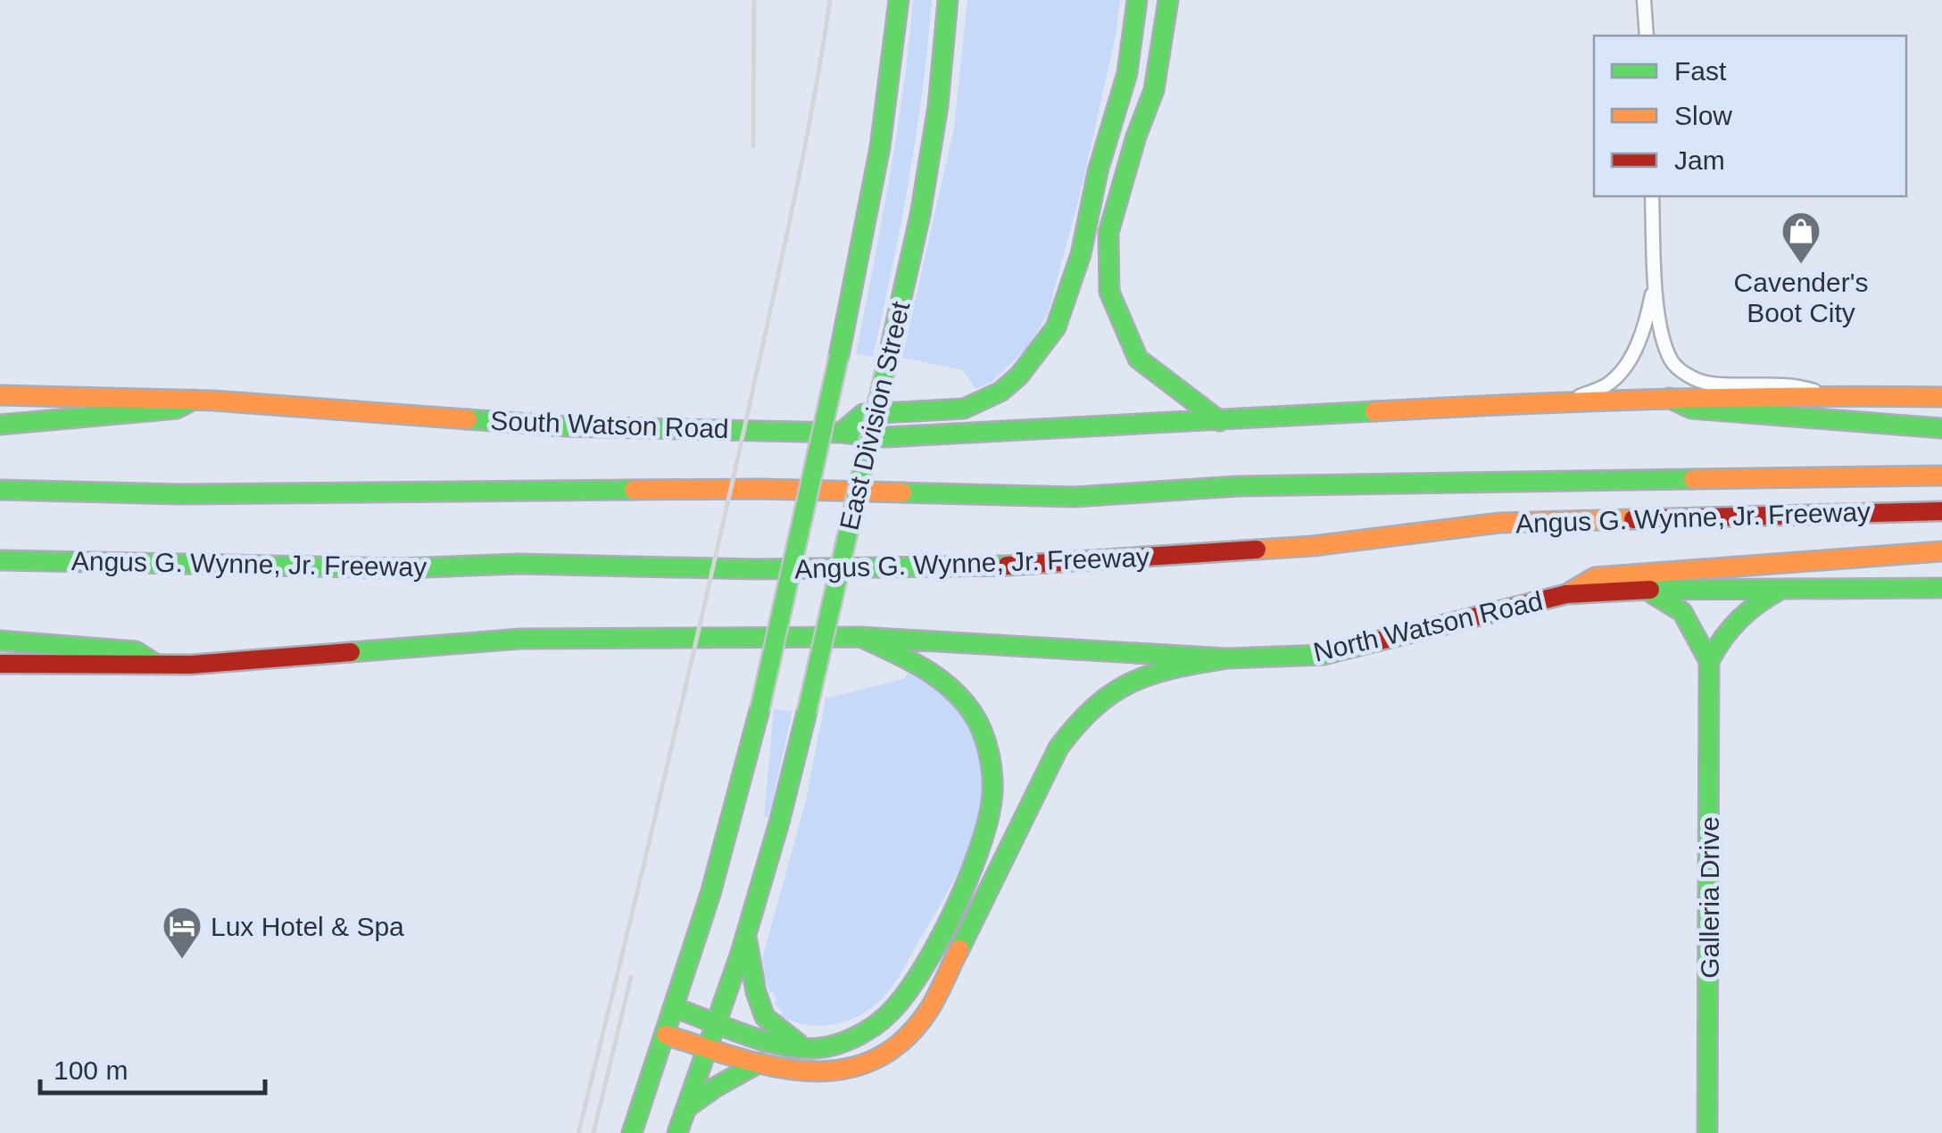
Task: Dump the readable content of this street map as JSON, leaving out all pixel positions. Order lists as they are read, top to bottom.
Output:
{
  "streets": {
    "main road": [
      "East Division Street",
      "South Watson Road",
      "Angus G. Wynne, Jr. Freeway",
      "North Watson Road",
      "Galleria Drive"
    ]
  },
  "places": {
    "shop": ["Cavender's Boot City"],
    "hotel": ["Lux Hotel & Spa"]
  },
  "legend": ["Fast", "Slow", "Jam"],
  "scale_bar": "100 m"
}
